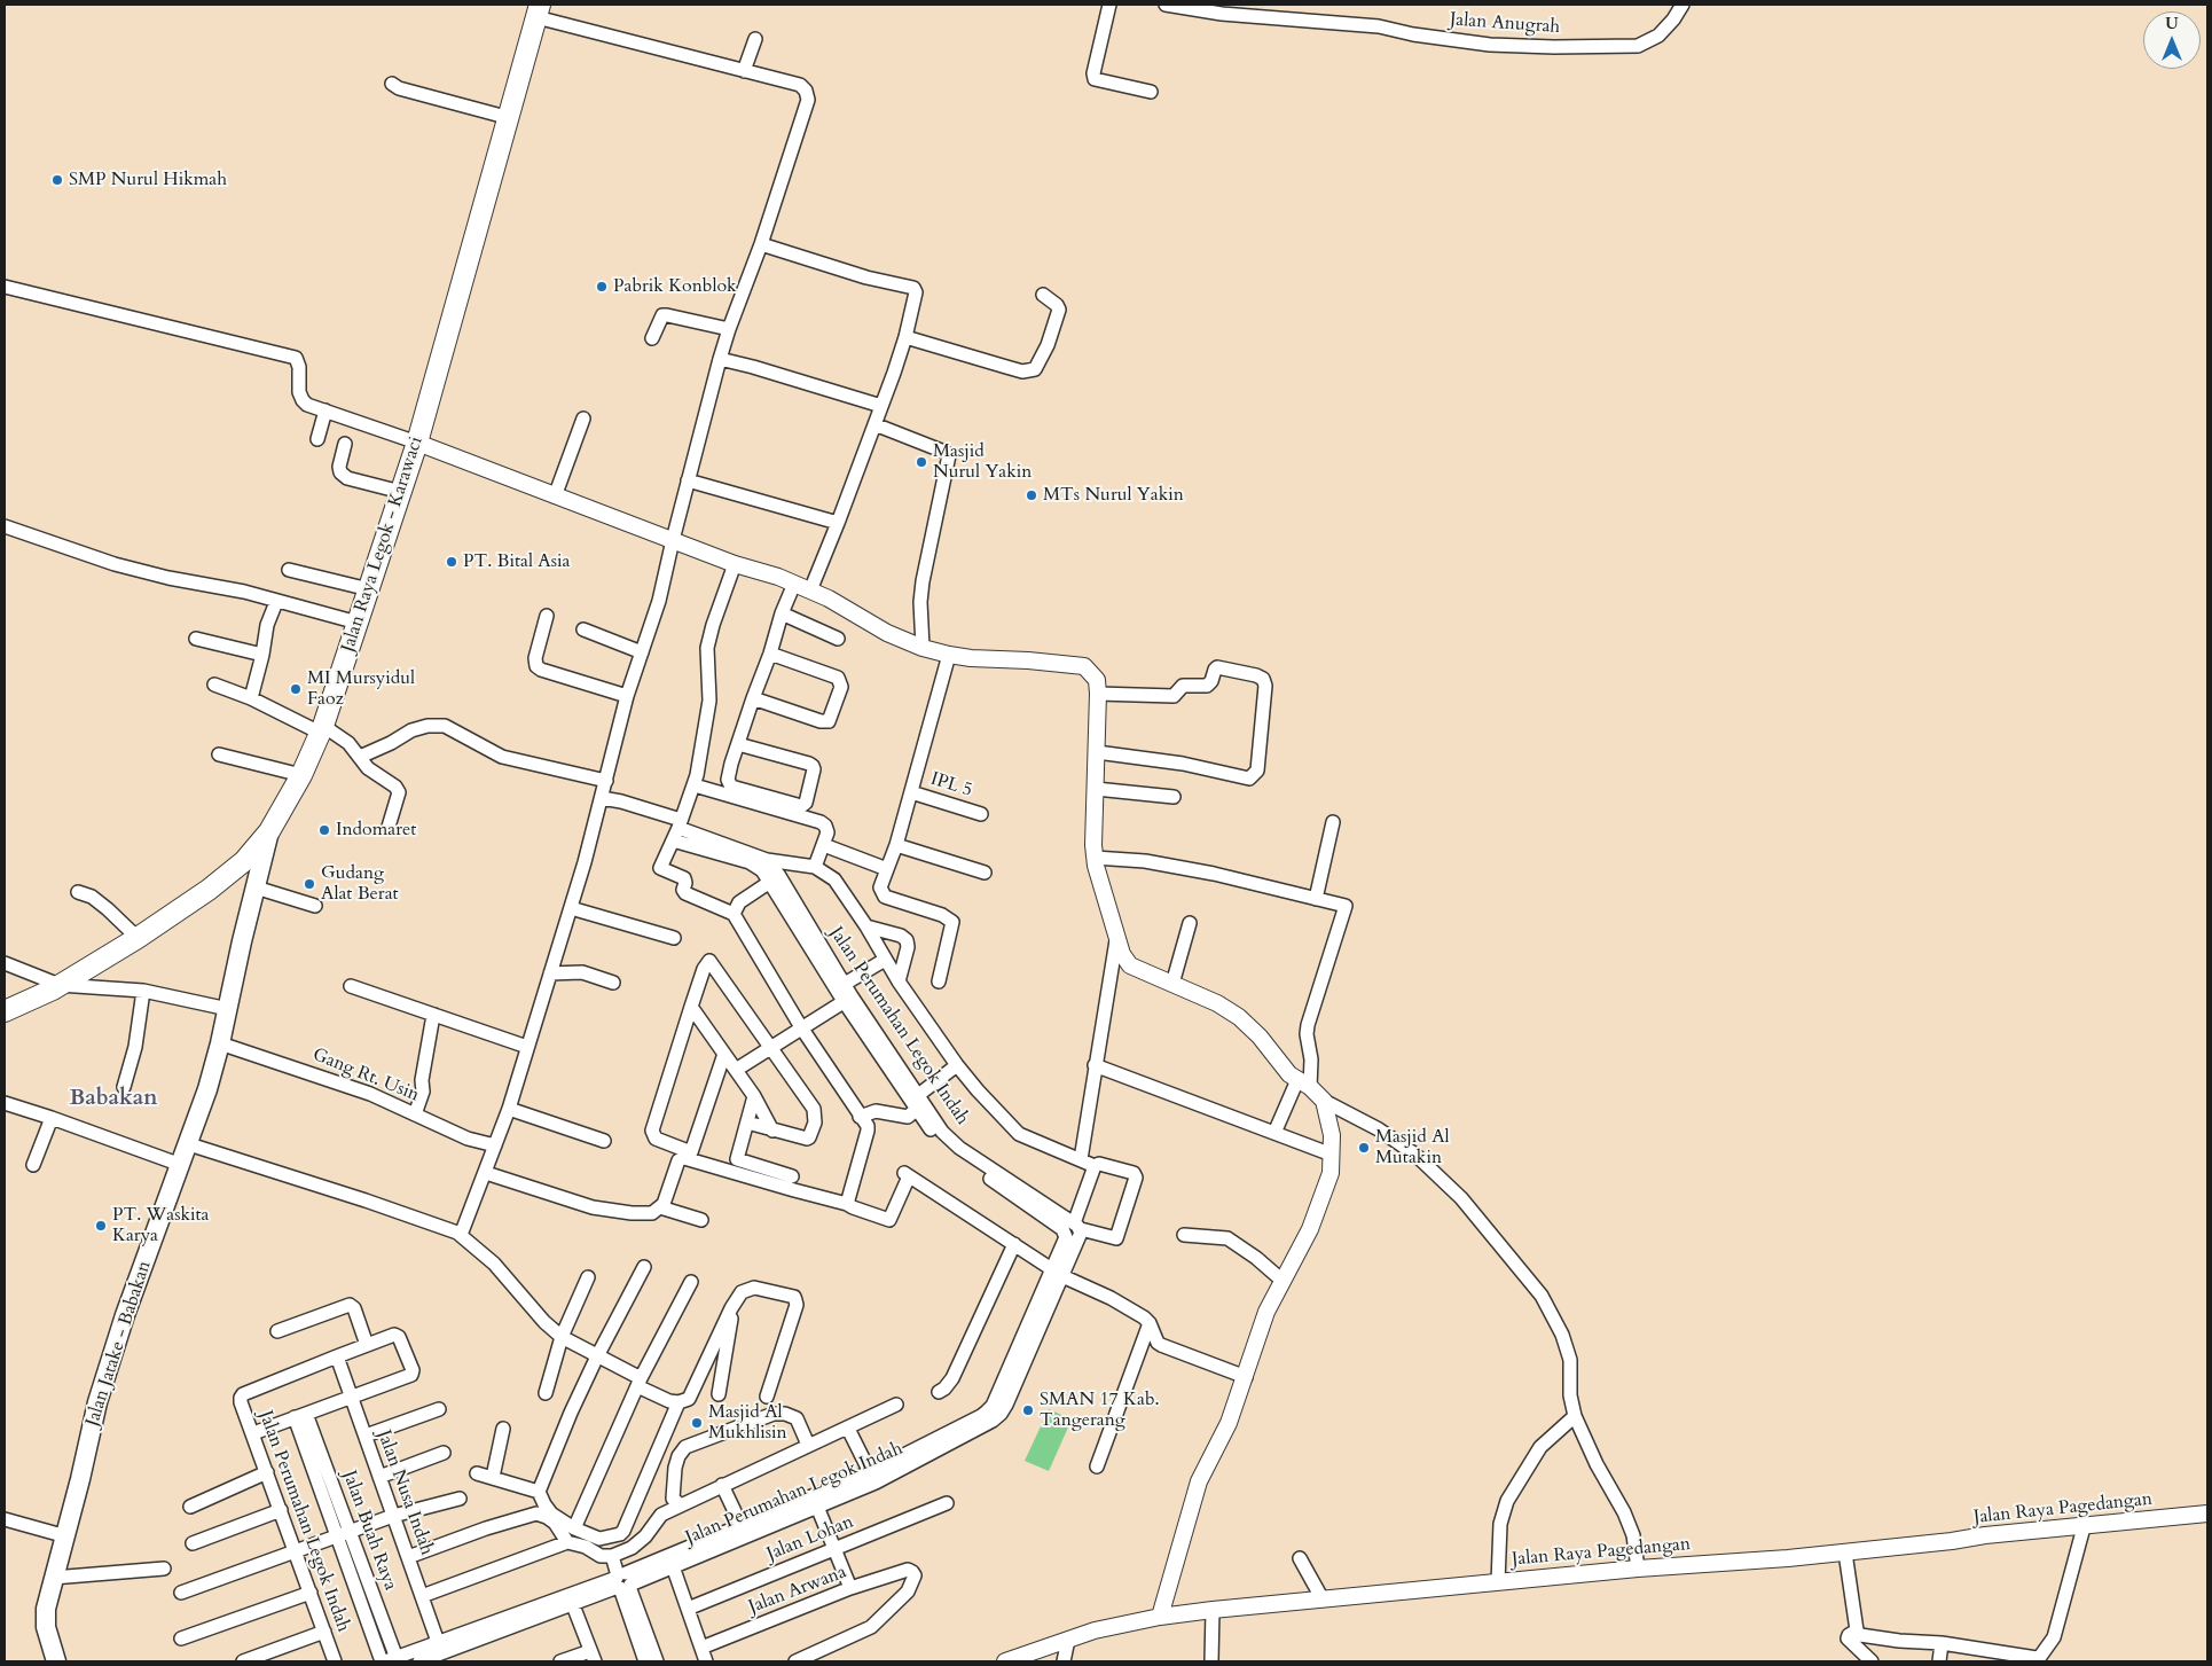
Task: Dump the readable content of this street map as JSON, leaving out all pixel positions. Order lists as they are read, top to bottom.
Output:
{
  "streets": {
    "main road": ["Jalan Raya Legok - Karawaci", "Jalan Jatake - Babakan"],
    "street": [
      "Jalan Anugrah",
      "IPL 5",
      "Jalan Perumahan Legok Indah",
      "Gang Rt. Usin",
      "Jalan Nusa Indah",
      "Jalan Raya Pagedangan",
      "Jalan Buah Raya",
      "Jalan Lohan",
      "Jalan Arwana"
    ]
  },
  "crossings": [
    ["Jalan Raya Legok - Karawaci", "Jalan Jatake - Babakan"],
    ["Jalan Perumahan Legok Indah", "Jalan Nusa Indah"],
    ["Jalan Perumahan Legok Indah", "Jalan Buah Raya"],
    ["Gang Rt. Usin", "Jalan Jatake - Babakan"]
  ],
  "districts": ["Babakan"],
  "places": [
    "SMP Nurul Hikmah",
    "Pabrik Konblok",
    "Masjid Nurul Yakin",
    "MTs Nurul Yakin",
    "PT. Bital Asia",
    "MI Mursyidul Faoz",
    "Indomaret",
    "Gudang Alat Berat",
    "Masjid Al Mutakin",
    "PT. Waskita Karya",
    "SMAN 17 Kab. Tangerang",
    "Masjid Al Mukhlisin"
  ],
  "north": "top"
}
